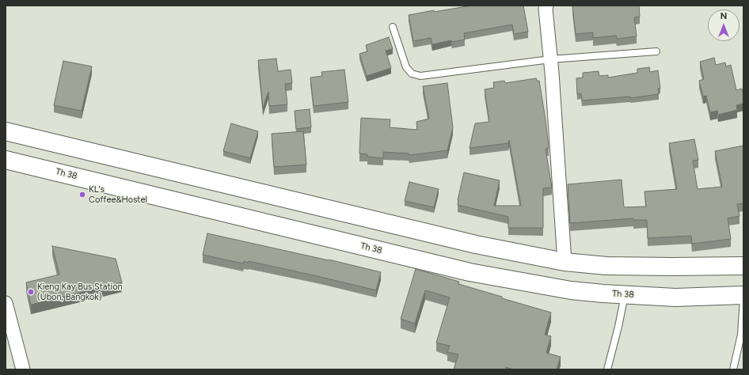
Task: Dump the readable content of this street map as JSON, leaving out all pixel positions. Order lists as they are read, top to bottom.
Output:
{
  "streets": {
    "street": ["Th 38"]
  },
  "places": ["KL's Coffee&Hostel", "Kieng Kay Bus Station (Ubon, Bangkok)"],
  "north": "top"
}
